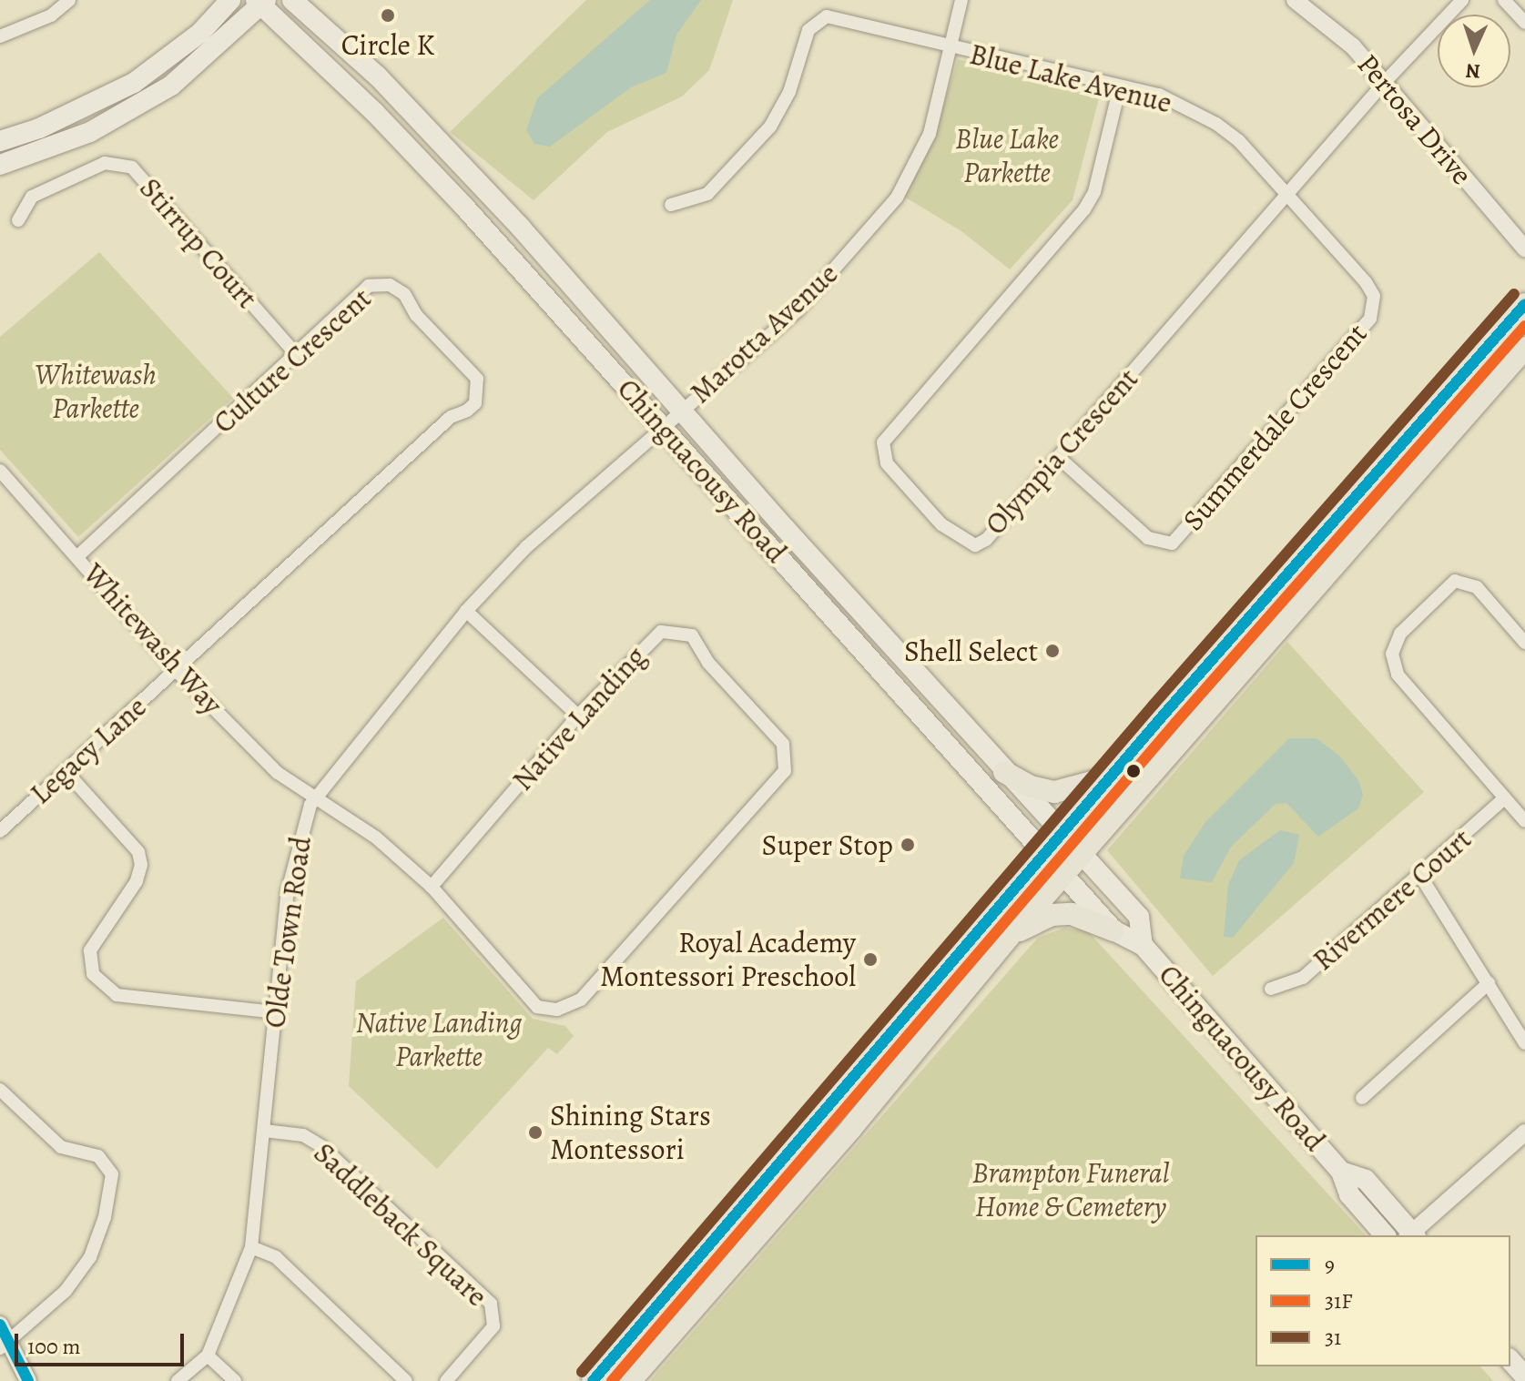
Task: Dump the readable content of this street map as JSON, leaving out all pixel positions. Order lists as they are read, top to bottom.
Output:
{
  "streets": {
    "main road": ["Chinguacousy Road"],
    "street": [
      "Blue Lake Avenue",
      "Pertosa Drive",
      "Stirrup Court",
      "Marotta Avenue",
      "Culture Crescent",
      "Summerdale Crescent",
      "Olympia Crescent",
      "Whitewash Way",
      "Native Landing",
      "Legacy Lane",
      "Rivermere Court",
      "Olde Town Road",
      "Saddleback Square"
    ]
  },
  "crossings": [
    ["Blue Lake Avenue", "Marotta Avenue"],
    ["Blue Lake Avenue", "Summerdale Crescent"],
    ["Blue Lake Avenue", "Olympia Crescent"],
    ["Pertosa Drive", "Olympia Crescent"],
    ["Stirrup Court", "Culture Crescent"],
    ["Marotta Avenue", "Chinguacousy Road"],
    ["Marotta Avenue", "Olde Town Road"],
    ["Culture Crescent", "Whitewash Way"],
    ["Culture Crescent", "Legacy Lane"],
    ["Summerdale Crescent", "Olympia Crescent"],
    ["Chinguacousy Road", "Olde Town Road"],
    ["Whitewash Way", "Native Landing"],
    ["Whitewash Way", "Legacy Lane"],
    ["Whitewash Way", "Olde Town Road"],
    ["Native Landing", "Olde Town Road"],
    ["Olde Town Road", "Saddleback Square"]
  ],
  "parks": [
    "Blue Lake Parkette",
    "Whitewash Parkette",
    "Native Landing Parkette",
    "Brampton Funeral Home & Cemetery"
  ],
  "places": [
    "Circle K",
    "Shell Select",
    "Super Stop",
    "Royal Academy Montessori Preschool",
    "Shining Stars Montessori"
  ],
  "lines": ["transit line 31", "transit line 9", "transit line 31F"],
  "legend": ["9", "31F", "31"],
  "scale_bar": "100 m",
  "north": "bottom"
}
